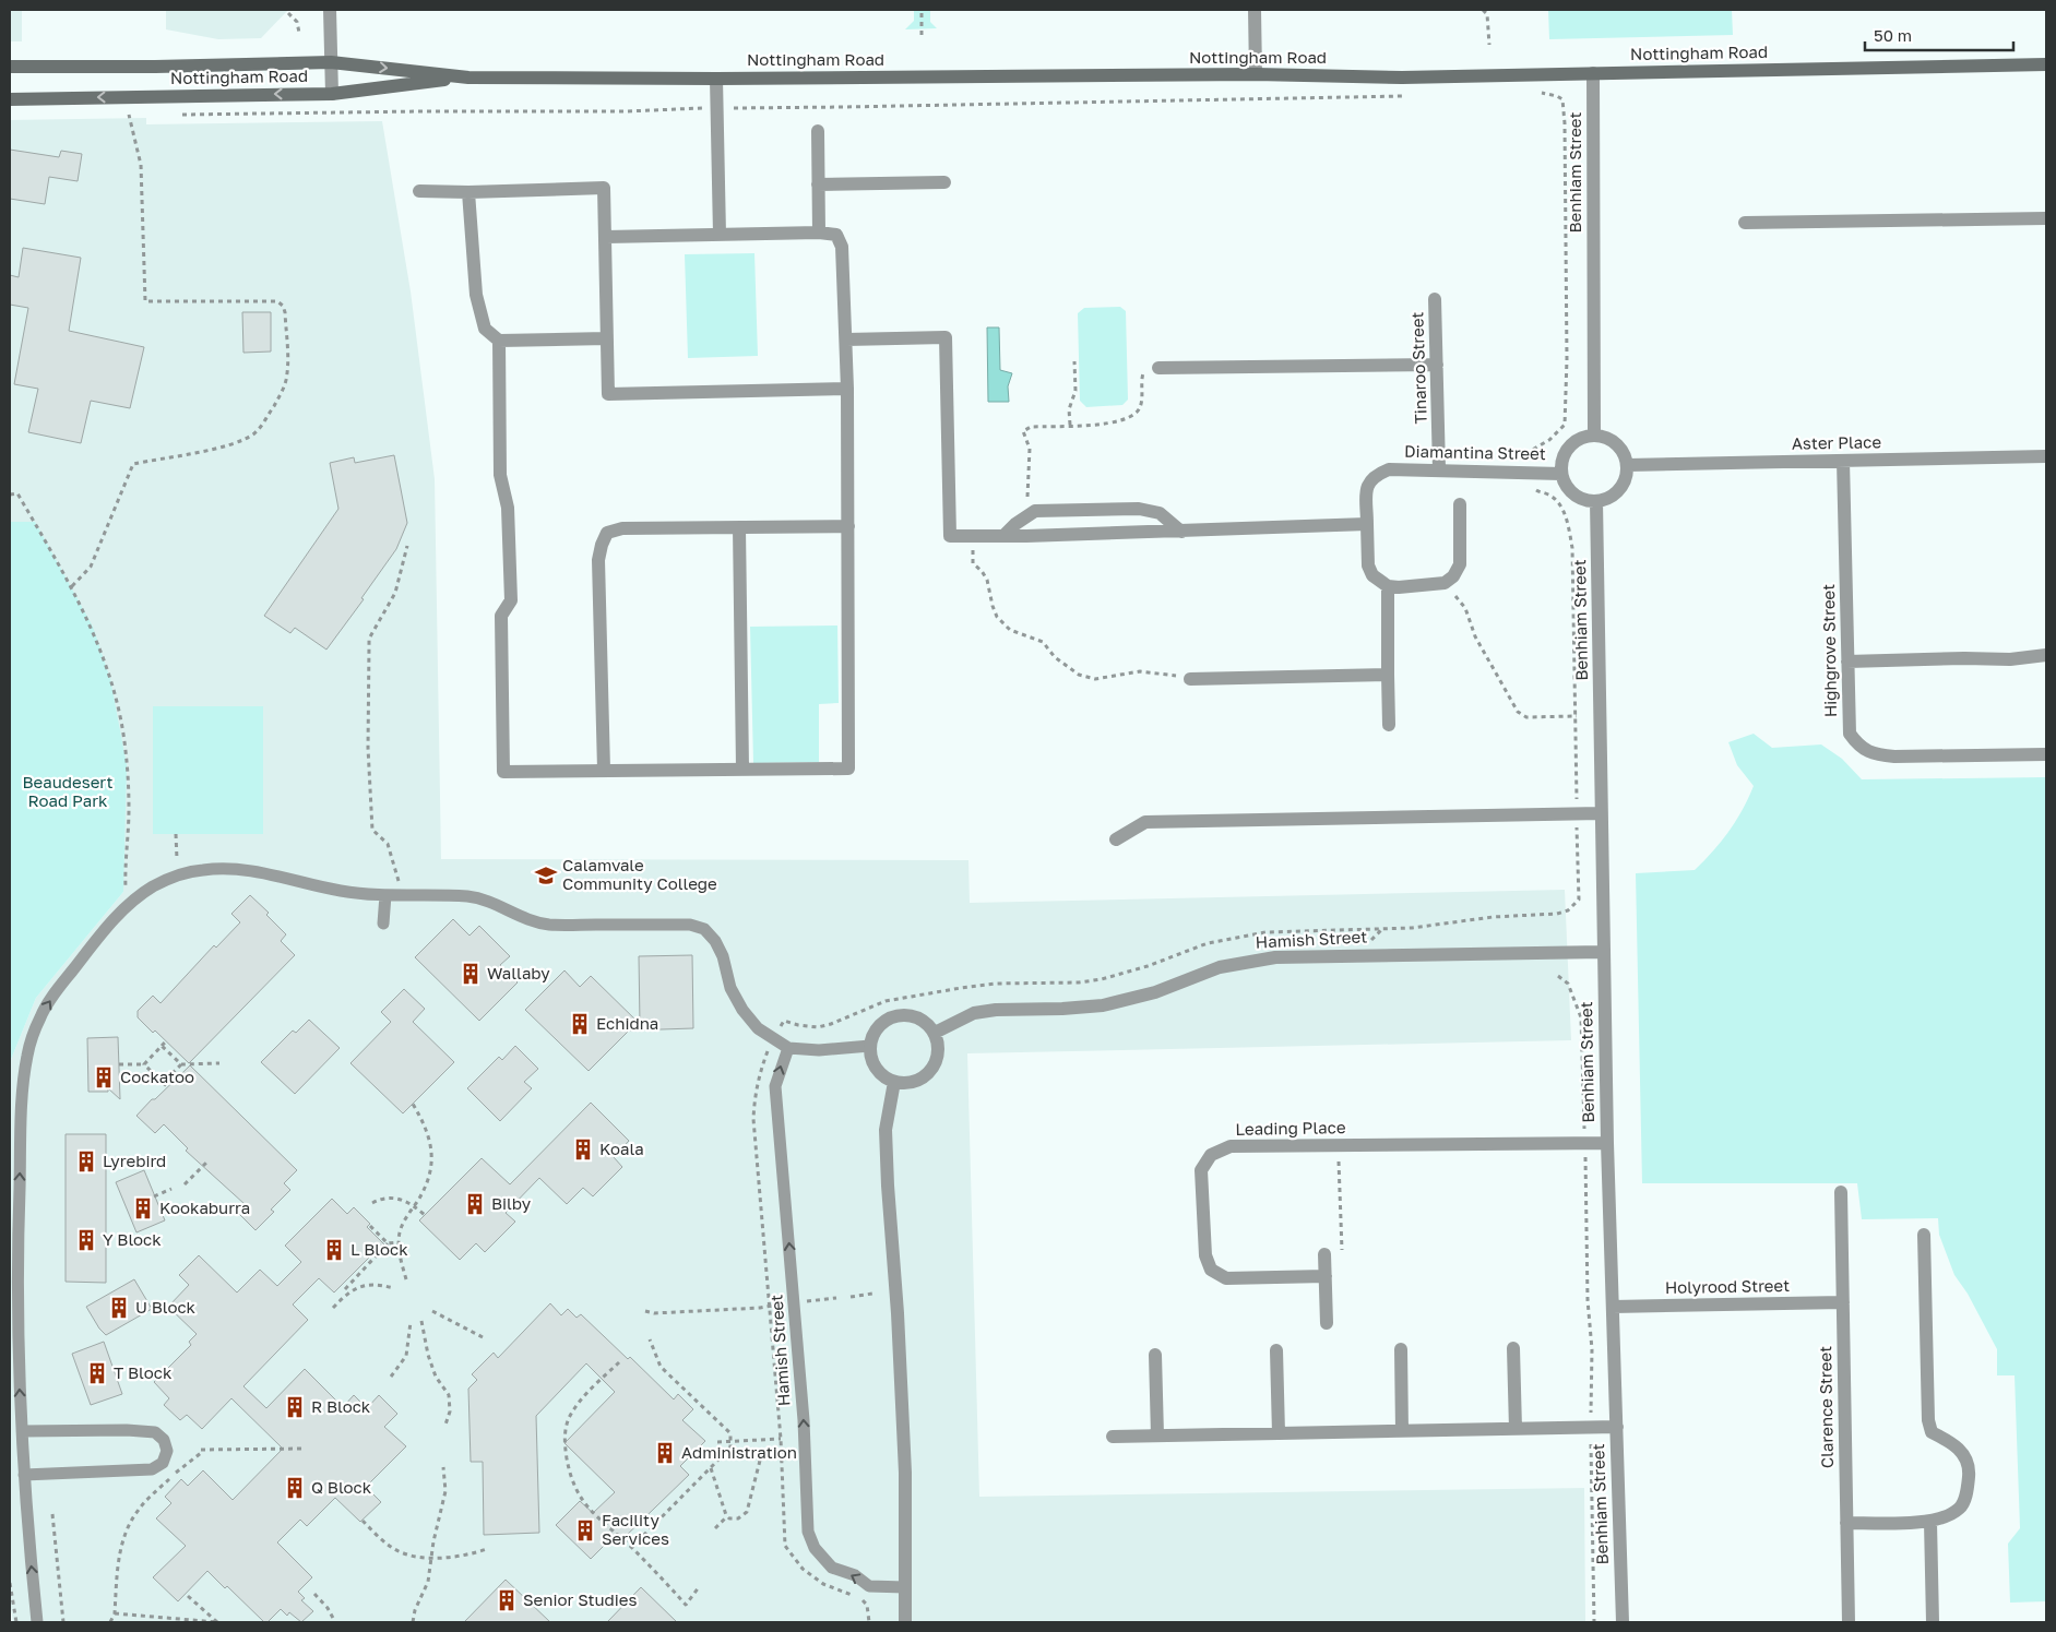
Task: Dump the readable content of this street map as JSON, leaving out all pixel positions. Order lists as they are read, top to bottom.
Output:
{
  "streets": {
    "street": [
      "Nottingham Road",
      "Benhiam Street",
      "Tinaroo Street",
      "Aster Place",
      "Diamantina Street",
      "Highgrove Street",
      "Hamish Street",
      "Leading Place",
      "Holyrood Street",
      "Clarence Street"
    ]
  },
  "crossings": [
    ["Nottingham Road", "Benhiam Street"],
    ["Benhiam Street", "Aster Place"],
    ["Benhiam Street", "Diamantina Street"],
    ["Benhiam Street", "Hamish Street"],
    ["Benhiam Street", "Leading Place"],
    ["Benhiam Street", "Holyrood Street"],
    ["Tinaroo Street", "Diamantina Street"],
    ["Aster Place", "Diamantina Street"],
    ["Aster Place", "Highgrove Street"],
    ["Holyrood Street", "Clarence Street"]
  ],
  "parks": ["Beaudesert Road Park"],
  "places": {
    "school or university": ["Calamvale Community College"],
    "building": [
      "Wallaby",
      "Echidna",
      "Cockatoo",
      "Koala",
      "Lyrebird",
      "Bilby",
      "Kookaburra",
      "Y Block",
      "L Block",
      "U Block",
      "T Block",
      "R Block",
      "Administration",
      "Q Block",
      "Facility Services",
      "Senior Studies"
    ]
  },
  "scale_bar": "50 m"
}
